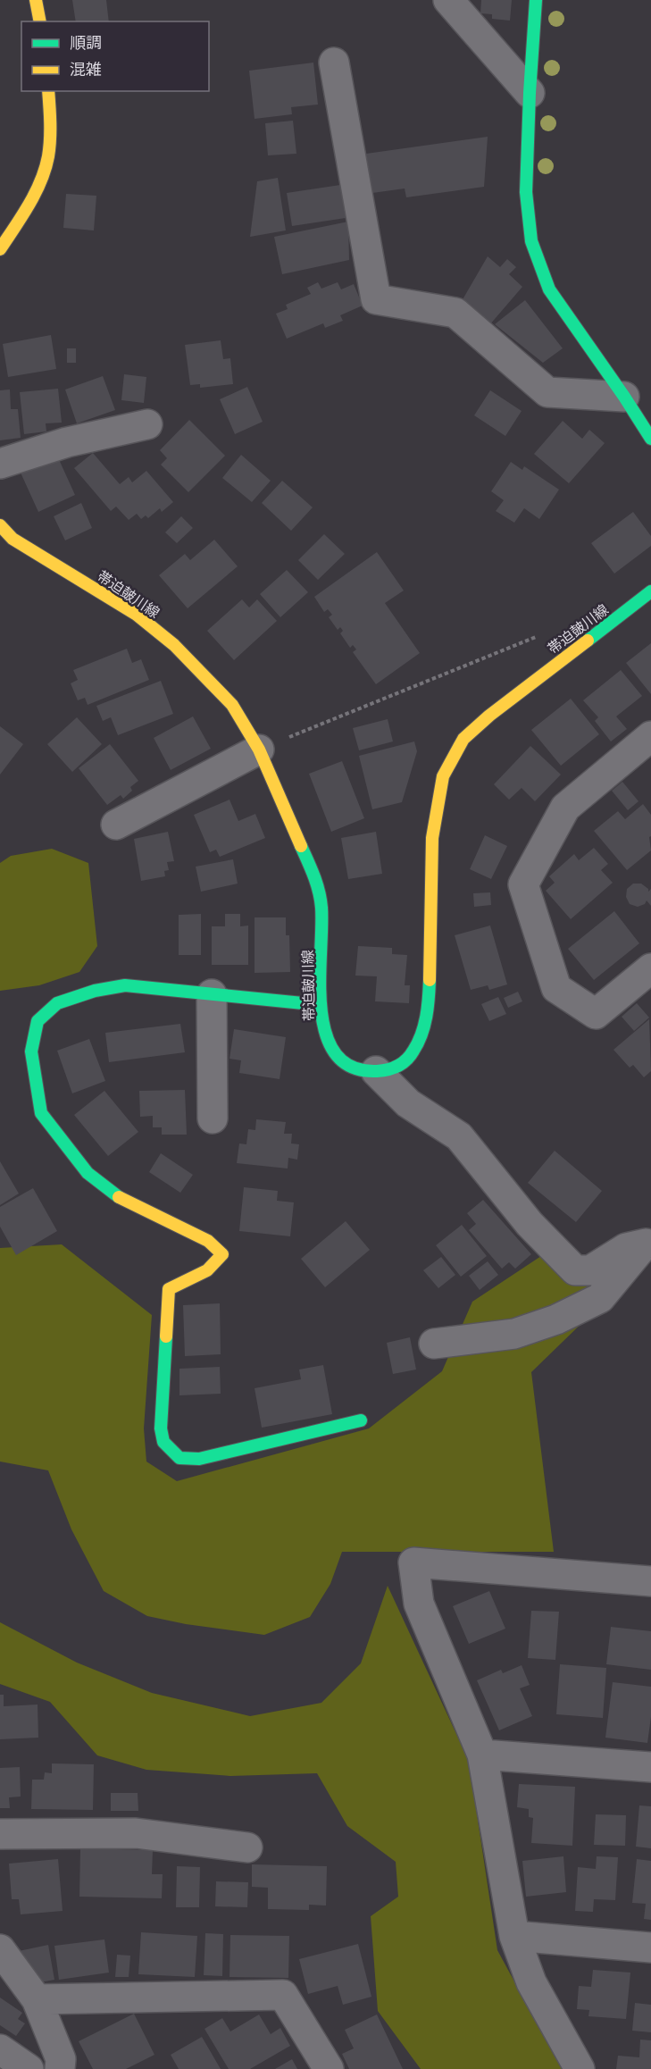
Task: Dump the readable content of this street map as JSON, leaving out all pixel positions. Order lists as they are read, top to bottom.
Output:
{
  "streets": {
    "street": ["帯迫皷川線"]
  },
  "legend": ["順調", "混雑"]
}
